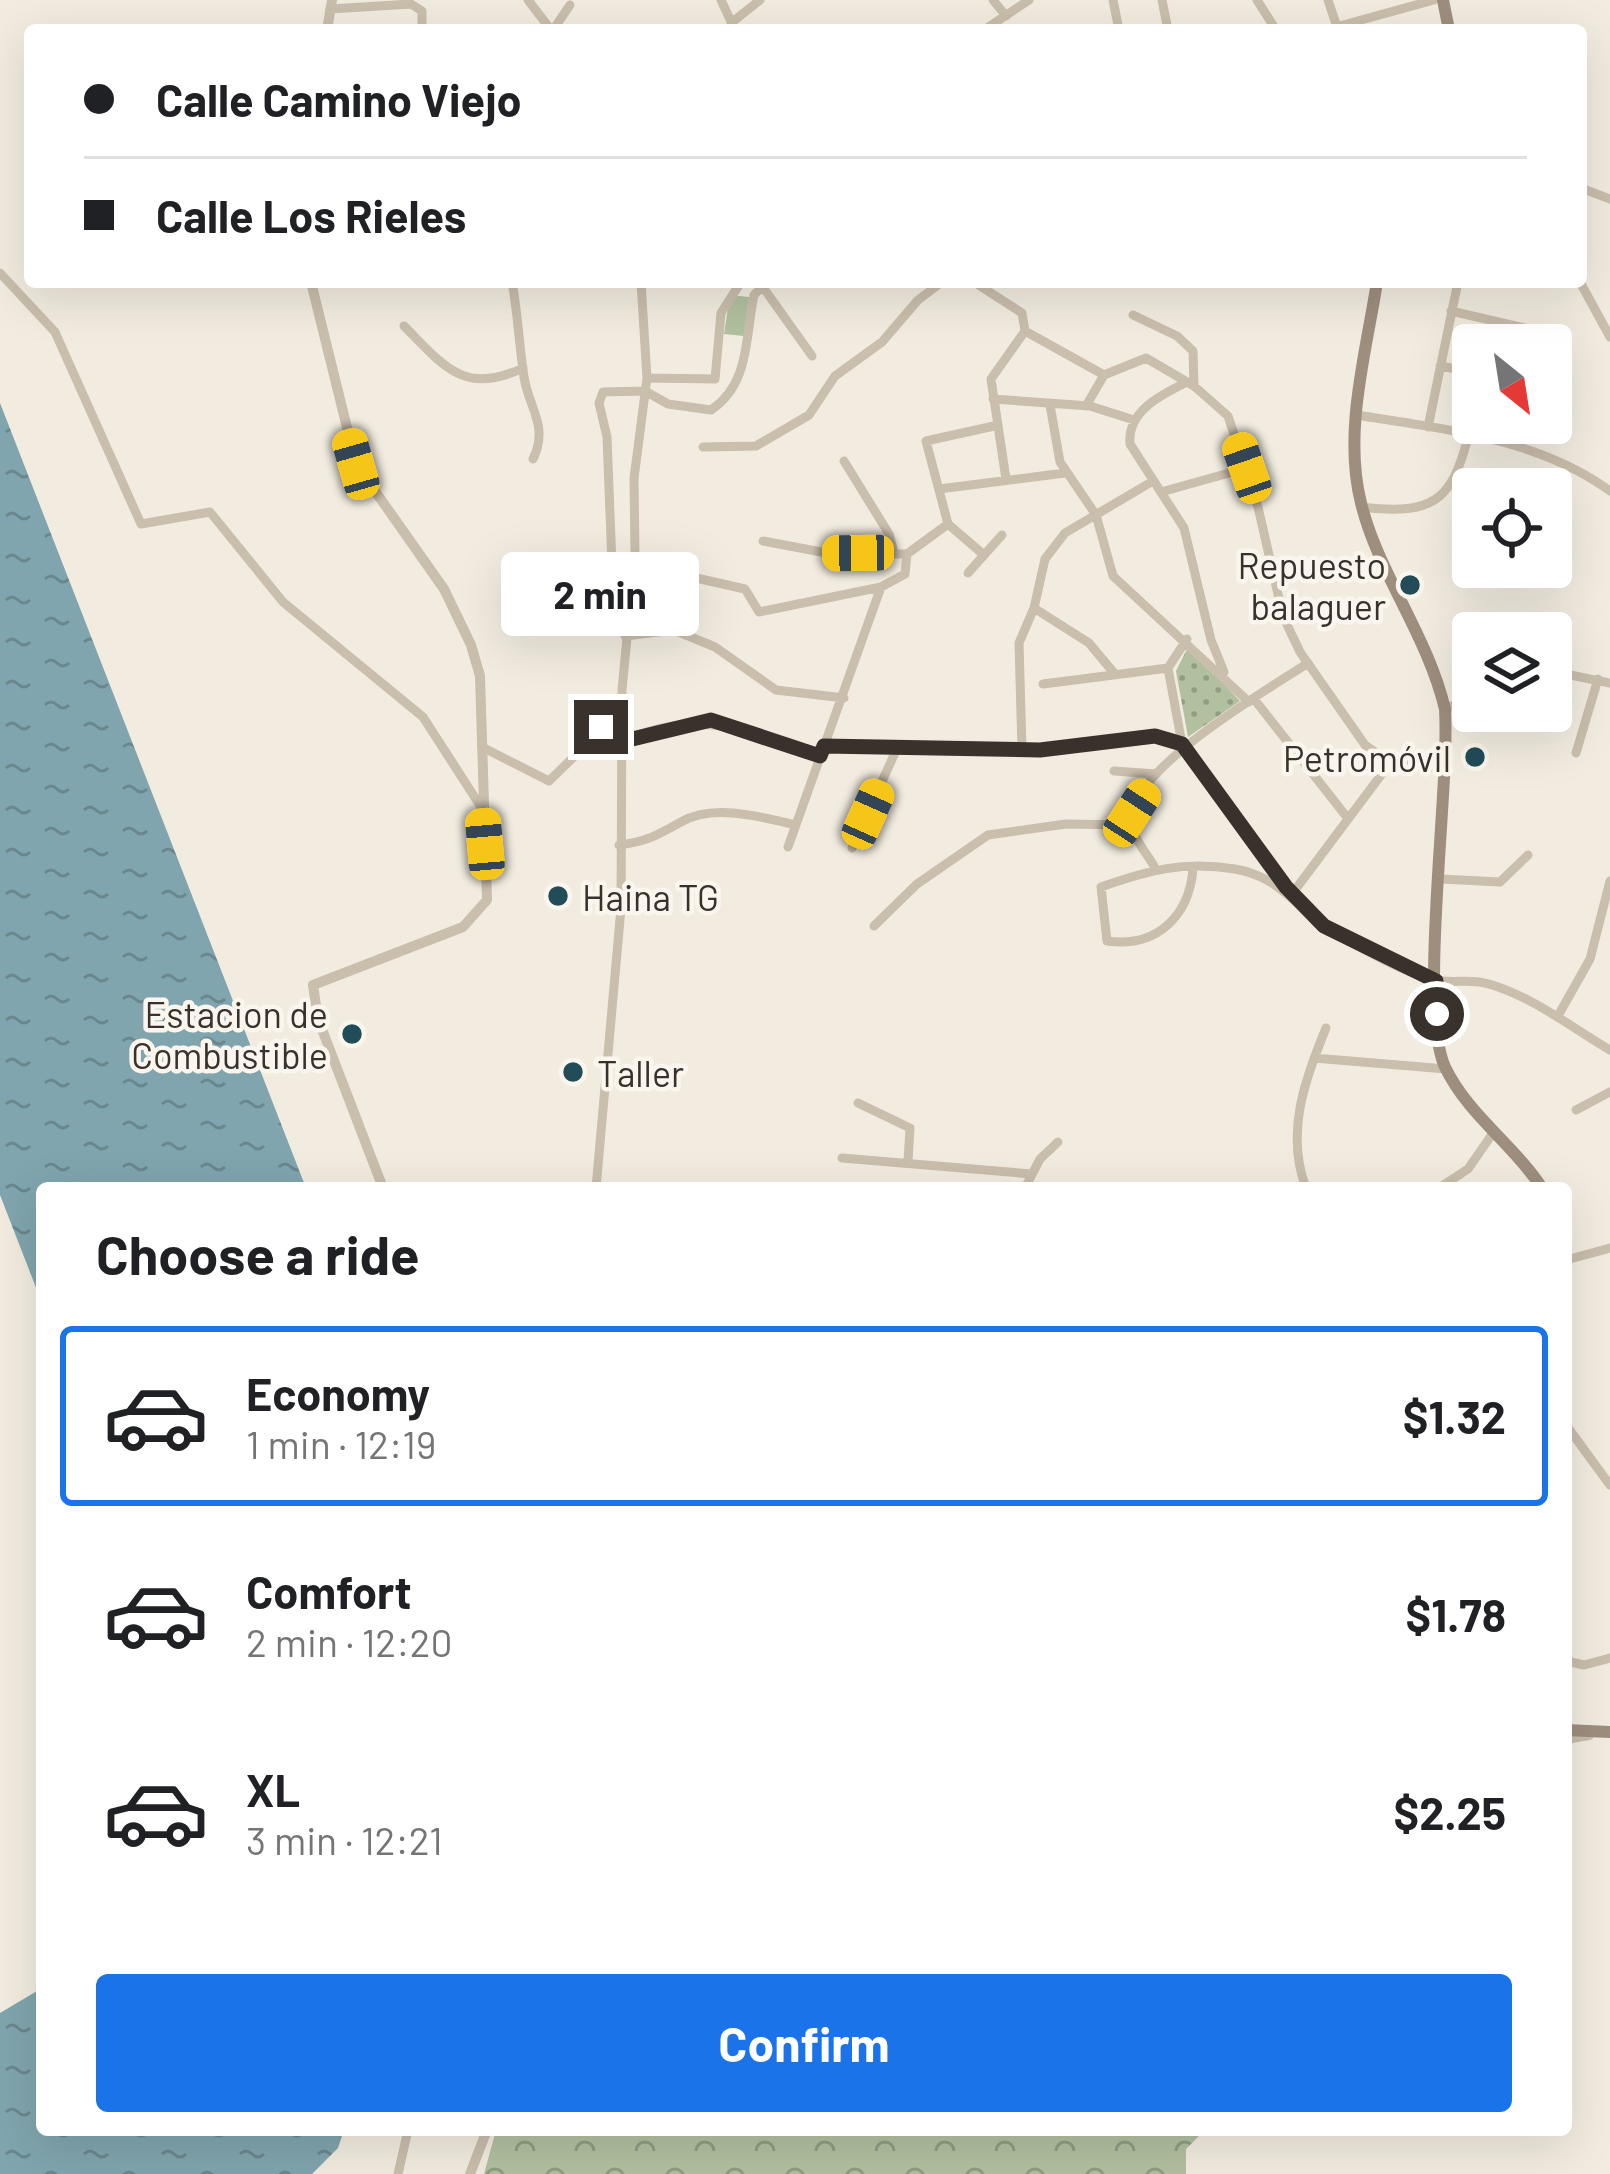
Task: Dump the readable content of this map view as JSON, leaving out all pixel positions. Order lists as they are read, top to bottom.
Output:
{
  "places": [
    "Repuesto balaguer",
    "Petromóvil",
    "Haina TG",
    "Estacion de Combustible",
    "Taller"
  ],
  "north": "bottom right",
  "page": {
    "banner": ["Calle Camino Viejo", "Calle Los Rieles"],
    "bubble": "2 min",
    "heading": "Choose a ride",
    "list": [
      {
        "name": "Economy",
        "note": "1 min · 12:19",
        "value": "$1.32"
      },
      {
        "name": "Comfort",
        "note": "2 min · 12:20",
        "value": "$1.78"
      },
      {
        "name": "XL",
        "note": "3 min · 12:21",
        "value": "$2.25"
      }
    ],
    "buttons": "Confirm"
  }
}
